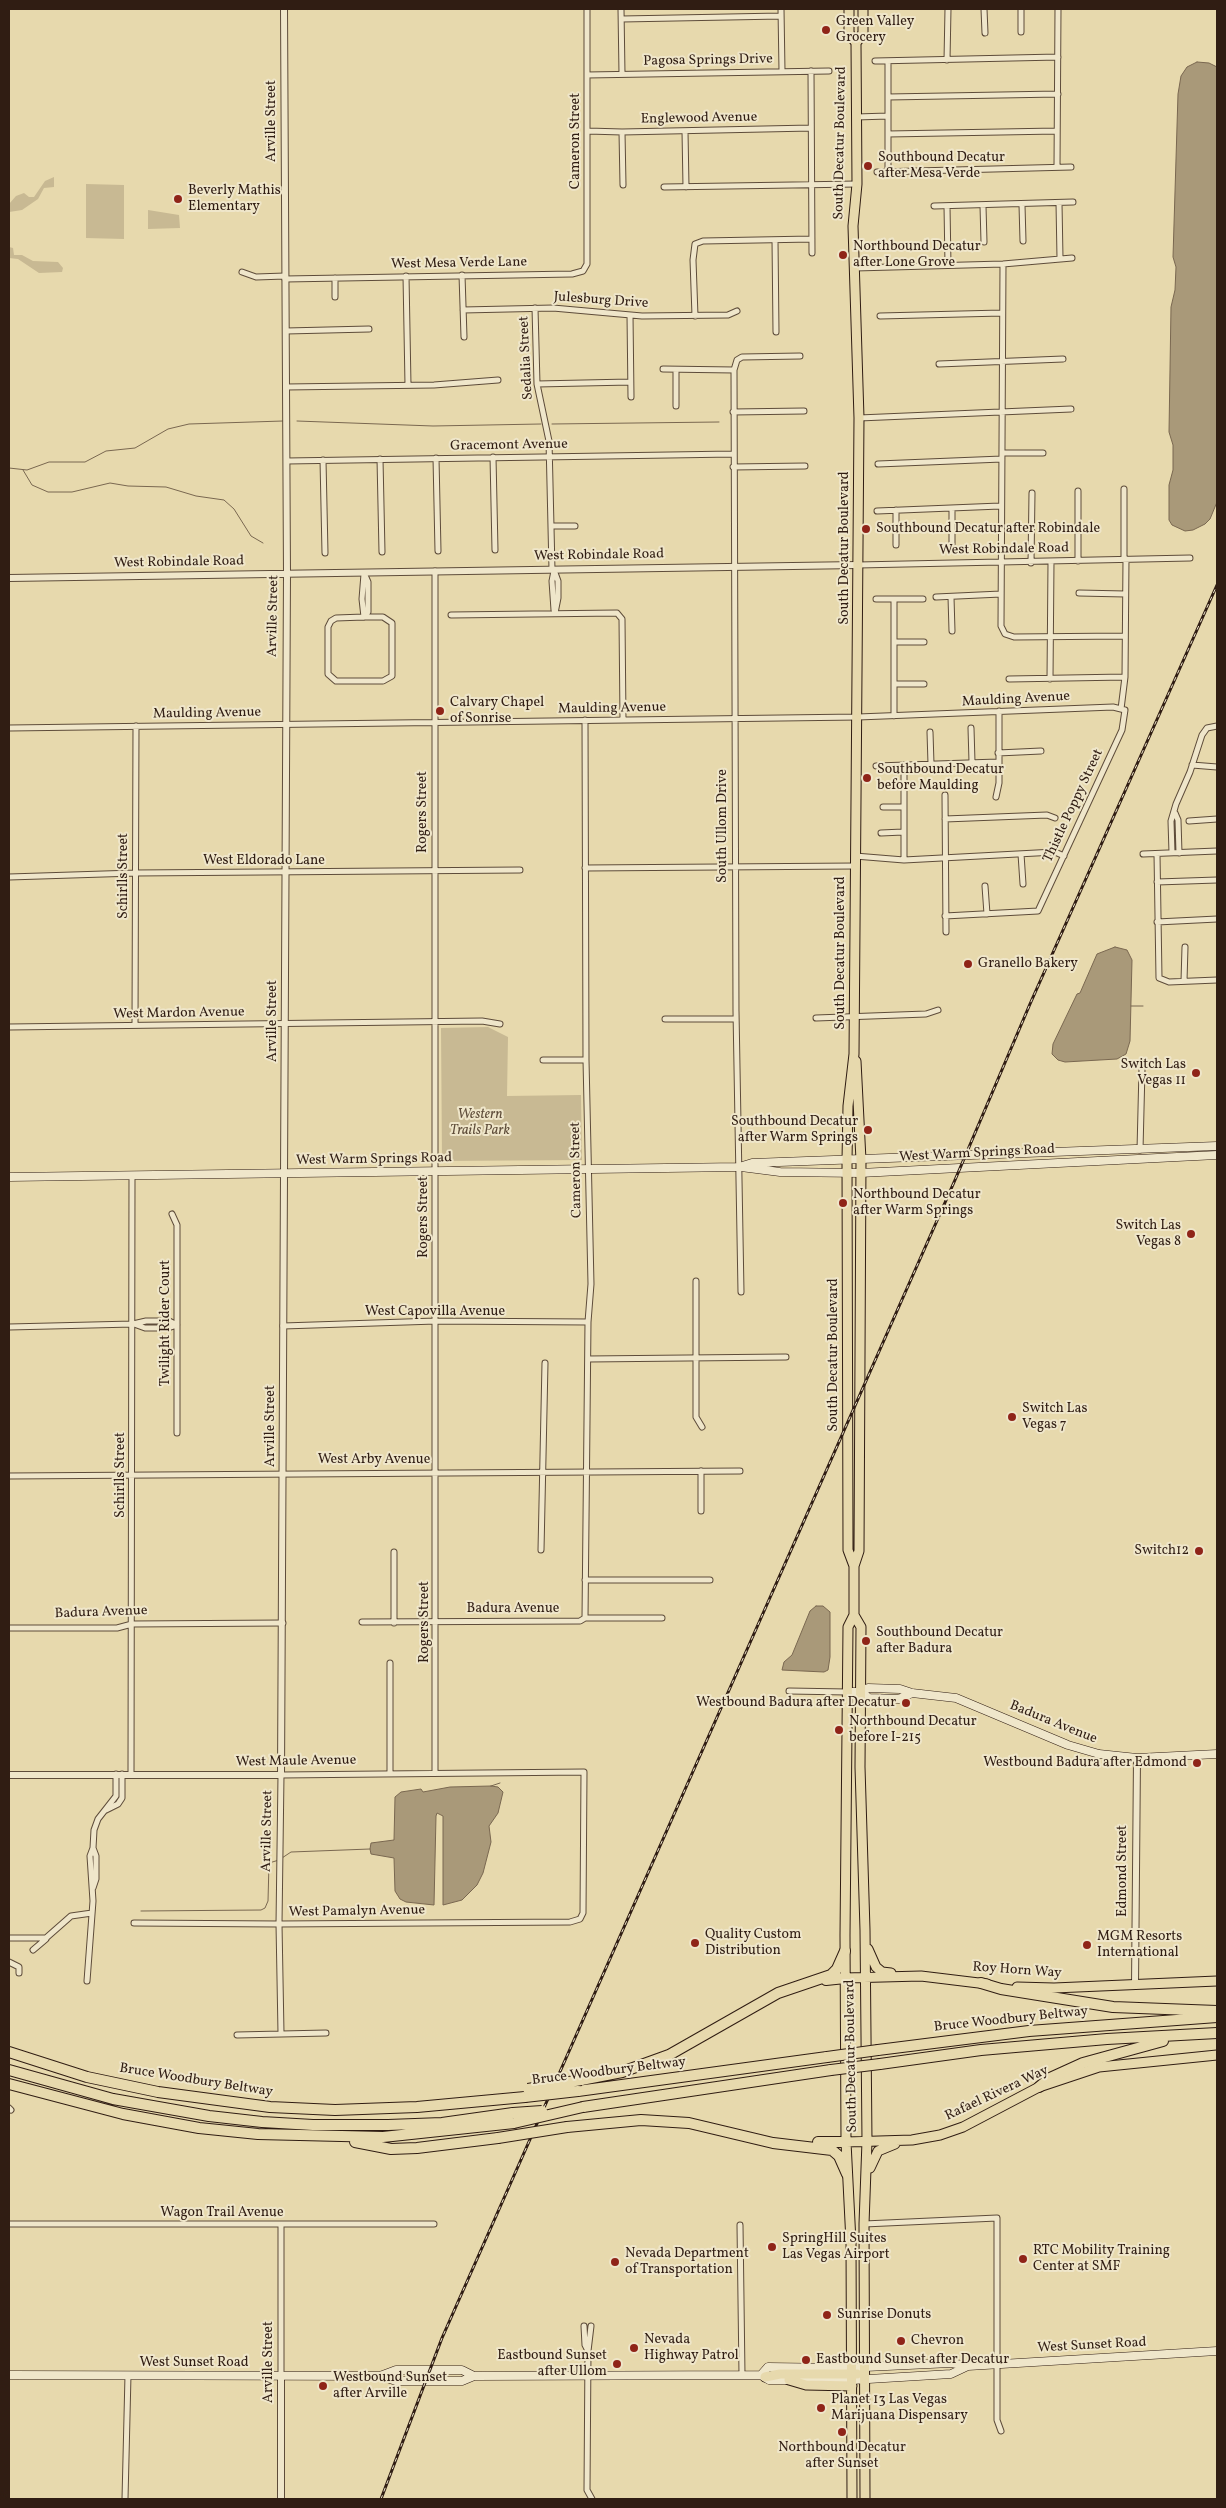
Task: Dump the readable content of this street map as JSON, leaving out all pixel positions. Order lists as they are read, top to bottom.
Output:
{
  "streets": {
    "highway": ["Bruce Woodbury Beltway"],
    "main road": [
      "South Decatur Boulevard",
      "West Warm Springs Road",
      "Badura Avenue",
      "Roy Horn Way",
      "Rafael Rivera Way",
      "West Sunset Road"
    ],
    "street": [
      "Pagosa Springs Drive",
      "Englewood Avenue",
      "Arville Street",
      "Cameron Street",
      "West Mesa Verde Lane",
      "Julesburg Drive",
      "Sedalia Street",
      "Gracemont Avenue",
      "West Robindale Road",
      "Maulding Avenue",
      "Thistle Poppy Street",
      "Rogers Street",
      "South Ullom Drive",
      "West Eldorado Lane",
      "Schirlls Street",
      "West Mardon Avenue",
      "West Capovilla Avenue",
      "Twilight Rider Court",
      "West Arby Avenue",
      "West Maule Avenue",
      "Edmond Street",
      "West Pamalyn Avenue",
      "Wagon Trail Avenue"
    ]
  },
  "crossings": [
    ["Pagosa Springs Drive", "Cameron Street"],
    ["Englewood Avenue", "Cameron Street"],
    ["Arville Street", "West Mesa Verde Lane"],
    ["Arville Street", "Gracemont Avenue"],
    ["Arville Street", "West Robindale Road"],
    ["Arville Street", "Maulding Avenue"],
    ["Arville Street", "West Eldorado Lane"],
    ["Arville Street", "West Mardon Avenue"],
    ["Arville Street", "West Warm Springs Road"],
    ["Arville Street", "West Capovilla Avenue"],
    ["Arville Street", "West Arby Avenue"],
    ["Arville Street", "Badura Avenue"],
    ["Arville Street", "West Maule Avenue"],
    ["Arville Street", "West Pamalyn Avenue"],
    ["Arville Street", "Wagon Trail Avenue"],
    ["Arville Street", "West Sunset Road"],
    ["Cameron Street", "West Mesa Verde Lane"],
    ["Cameron Street", "Maulding Avenue"],
    ["Cameron Street", "West Warm Springs Road"],
    ["Cameron Street", "West Capovilla Avenue"],
    ["Cameron Street", "West Arby Avenue"],
    ["Cameron Street", "Badura Avenue"],
    ["South Decatur Boulevard", "West Robindale Road"],
    ["South Decatur Boulevard", "Maulding Avenue"],
    ["South Decatur Boulevard", "West Warm Springs Road"],
    ["South Decatur Boulevard", "Badura Avenue"],
    ["South Decatur Boulevard", "Roy Horn Way"],
    ["South Decatur Boulevard", "Rafael Rivera Way"],
    ["South Decatur Boulevard", "West Sunset Road"],
    ["Julesburg Drive", "Sedalia Street"],
    ["Sedalia Street", "Gracemont Avenue"],
    ["Sedalia Street", "West Robindale Road"],
    ["Gracemont Avenue", "South Ullom Drive"],
    ["West Robindale Road", "Thistle Poppy Street"],
    ["West Robindale Road", "Rogers Street"],
    ["West Robindale Road", "South Ullom Drive"],
    ["Maulding Avenue", "Thistle Poppy Street"],
    ["Maulding Avenue", "Rogers Street"],
    ["Maulding Avenue", "South Ullom Drive"],
    ["Maulding Avenue", "Schirlls Street"],
    ["Rogers Street", "West Eldorado Lane"],
    ["Rogers Street", "West Mardon Avenue"],
    ["Rogers Street", "West Warm Springs Road"],
    ["Rogers Street", "West Capovilla Avenue"],
    ["Rogers Street", "West Arby Avenue"],
    ["Rogers Street", "Badura Avenue"],
    ["Rogers Street", "West Maule Avenue"],
    ["South Ullom Drive", "West Warm Springs Road"],
    ["West Eldorado Lane", "Schirlls Street"],
    ["Schirlls Street", "West Mardon Avenue"],
    ["Schirlls Street", "West Warm Springs Road"],
    ["Schirlls Street", "West Arby Avenue"],
    ["Schirlls Street", "Badura Avenue"],
    ["Schirlls Street", "West Maule Avenue"],
    ["Badura Avenue", "Edmond Street"],
    ["West Maule Avenue", "West Pamalyn Avenue"],
    ["Edmond Street", "Roy Horn Way"]
  ],
  "parks": ["Western Trails Park"],
  "places": [
    "Green Valley Grocery",
    "Southbound Decatur after Mesa Verde",
    "Beverly Mathis Elementary",
    "Northbound Decatur after Lone Grove",
    "Southbound Decatur after Robindale",
    "Calvary Chapel of Sonrise",
    "Southbound Decatur before Maulding",
    "Granello Bakery",
    "Switch Las Vegas 11",
    "Southbound Decatur after Warm Springs",
    "Northbound Decatur after Warm Springs",
    "Switch Las Vegas 8",
    "Switch Las Vegas 7",
    "Switch12",
    "Southbound Decatur after Badura",
    "Westbound Badura after Decatur",
    "Northbound Decatur before I-215",
    "Westbound Badura after Edmond",
    "Quality Custom Distribution",
    "MGM Resorts International",
    "SpringHill Suites Las Vegas Airport",
    "RTC Mobility Training Center at SMF",
    "Nevada Department of Transportation",
    "Sunrise Donuts",
    "Chevron",
    "Nevada Highway Patrol",
    "Eastbound Sunset after Decatur",
    "Eastbound Sunset after Ullom",
    "Westbound Sunset after Arville",
    "Planet 13 Las Vegas Marijuana Dispensary",
    "Northbound Decatur after Sunset"
  ]
}
